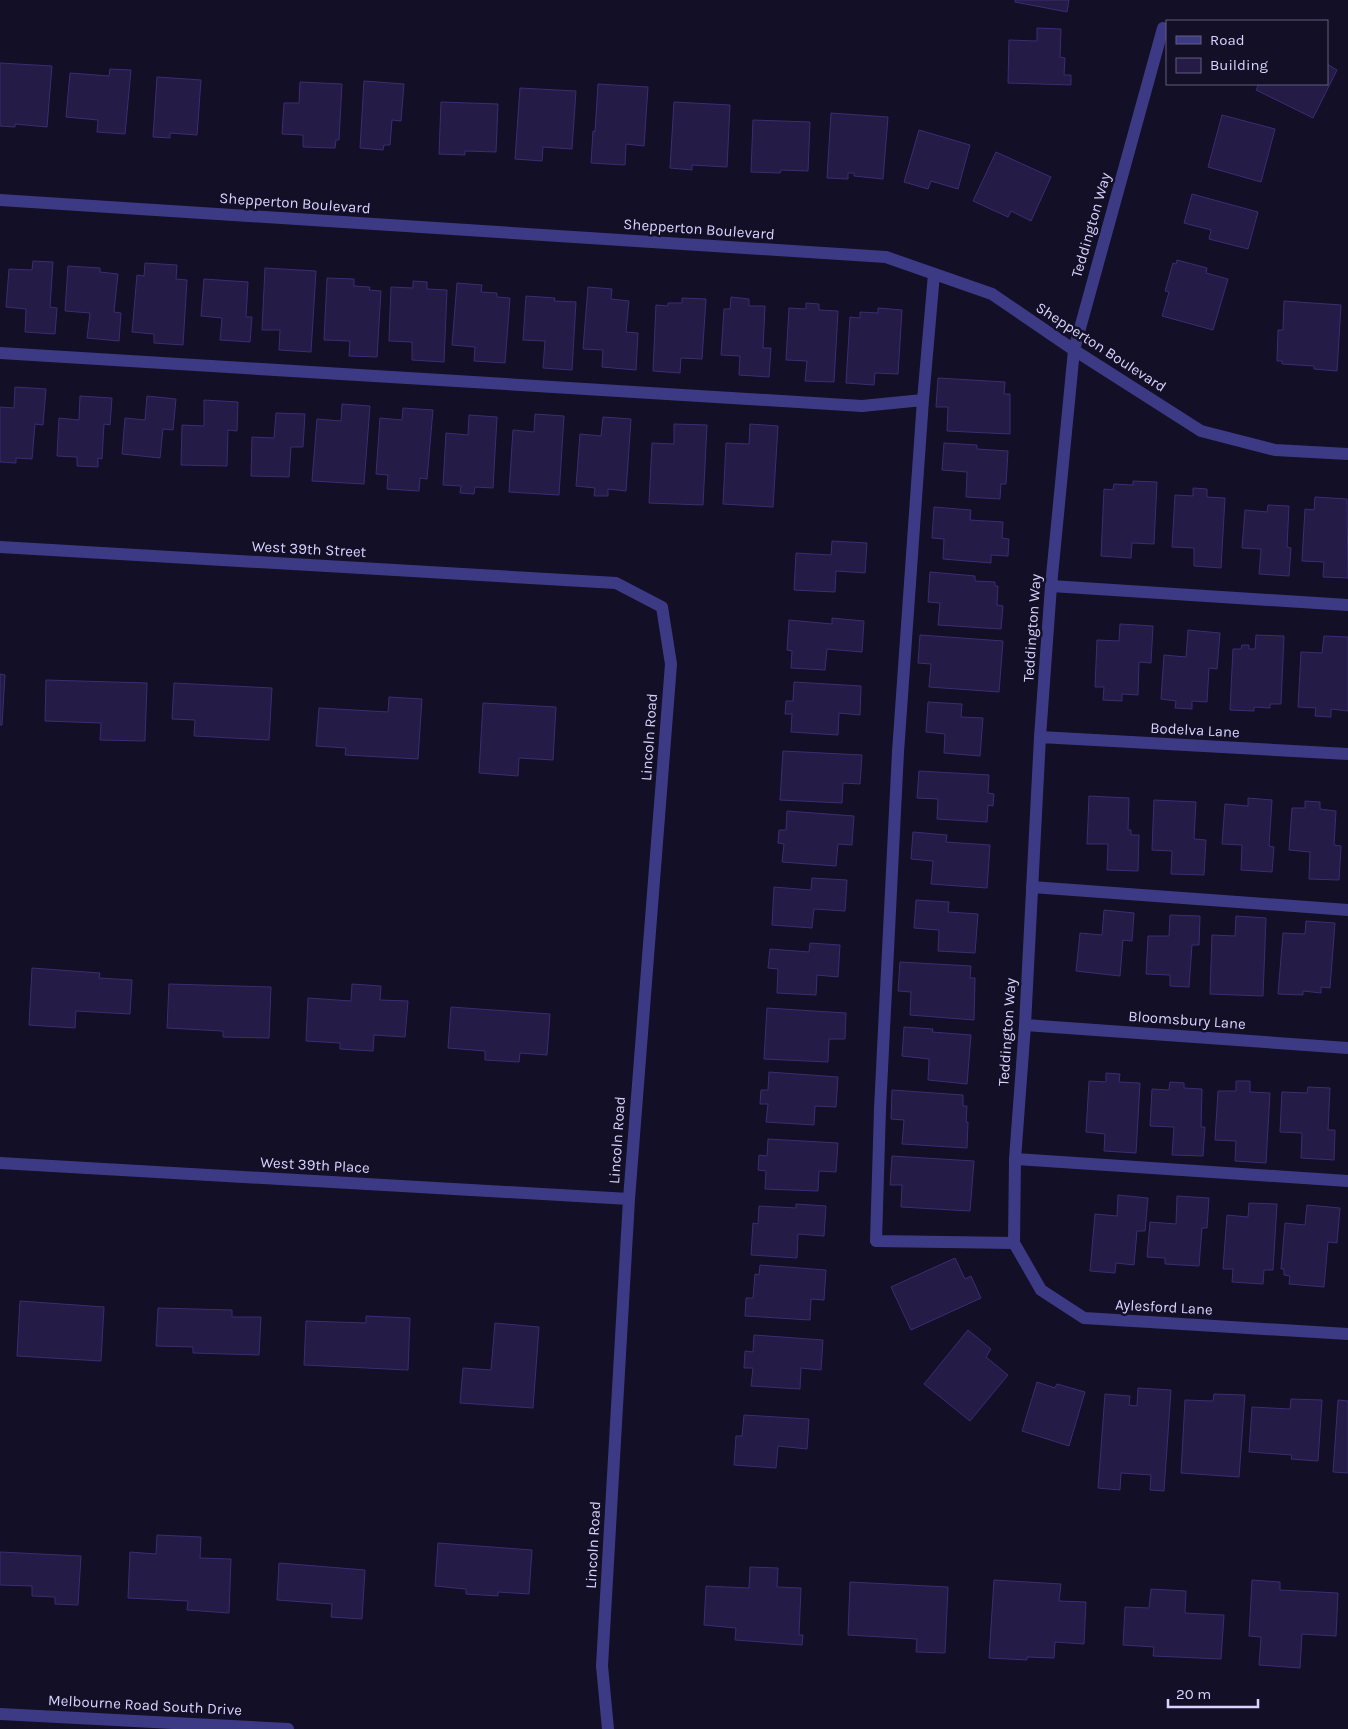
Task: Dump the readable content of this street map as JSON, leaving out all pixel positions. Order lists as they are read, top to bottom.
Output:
{
  "streets": {
    "street": [
      "Shepperton Boulevard",
      "Teddington Way",
      "West 39th Street",
      "Bodelva Lane",
      "Lincoln Road",
      "Bloomsbury Lane",
      "West 39th Place",
      "Aylesford Lane",
      "Melbourne Road South Drive"
    ]
  },
  "crossings": [
    ["Shepperton Boulevard", "Teddington Way"],
    ["Teddington Way", "Bodelva Lane"],
    ["Teddington Way", "Bloomsbury Lane"],
    ["Teddington Way", "Aylesford Lane"],
    ["West 39th Street", "Lincoln Road"],
    ["Lincoln Road", "West 39th Place"]
  ],
  "legend": ["Road", "Building"],
  "scale_bar": "20 m"
}
